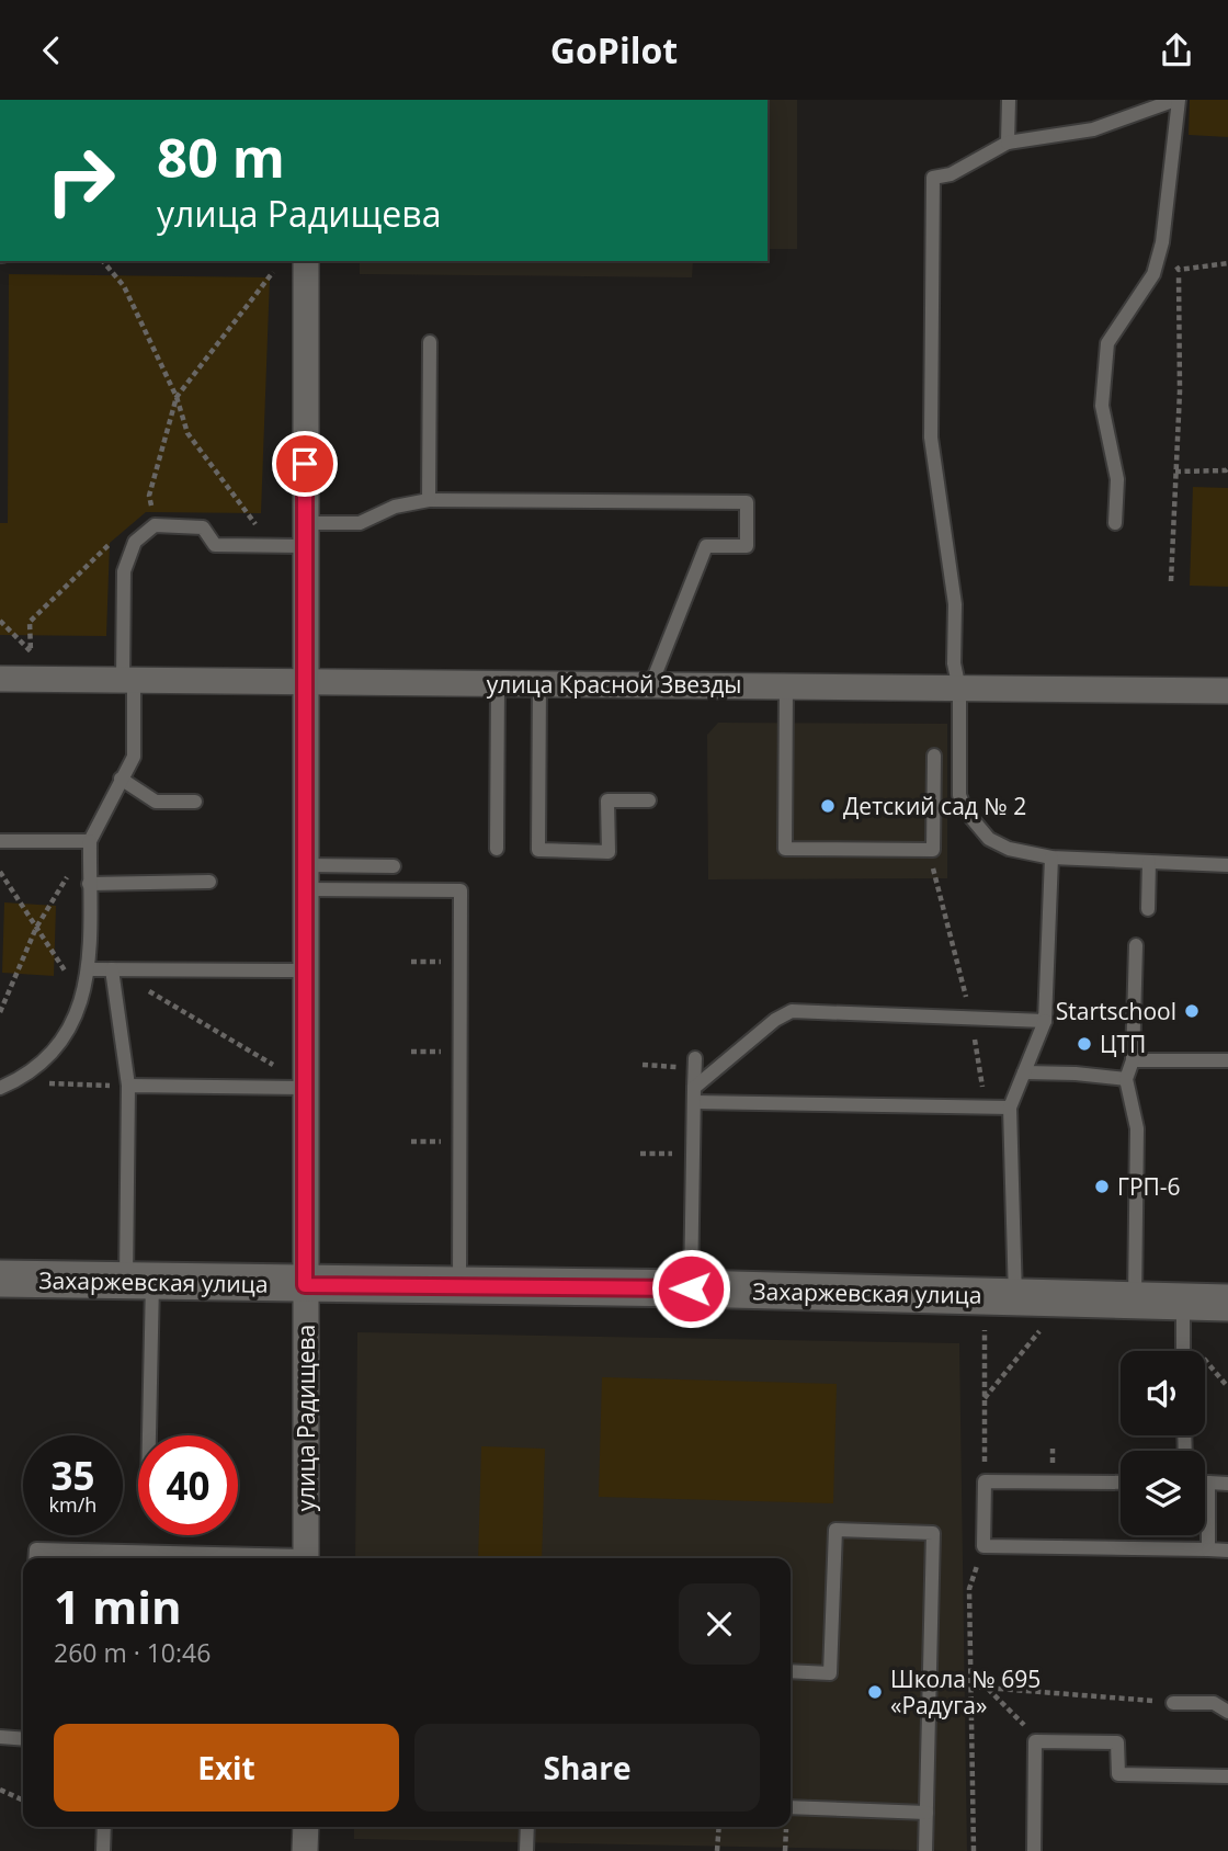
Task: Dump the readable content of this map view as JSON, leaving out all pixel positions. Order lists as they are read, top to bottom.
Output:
{
  "streets": {
    "street": ["улица Красной Звезды", "Захаржевская улица", "улица Радищева"]
  },
  "crossings": [
    ["улица Красной Звезды", "улица Радищева"],
    ["Захаржевская улица", "улица Радищева"]
  ],
  "places": [
    "Детский сад № 2",
    "Startschool",
    "ЦТП",
    "ГРП-6",
    "Школа № 695 «Радуга»"
  ],
  "page": {
    "header": "GoPilot",
    "turn": ["80 m", "улица Радищева"],
    "speed": "35 km/h",
    "limit": "40",
    "heading": ["1 min", "260 m · 10:46"],
    "buttons": ["Exit", "Share"]
  }
}
